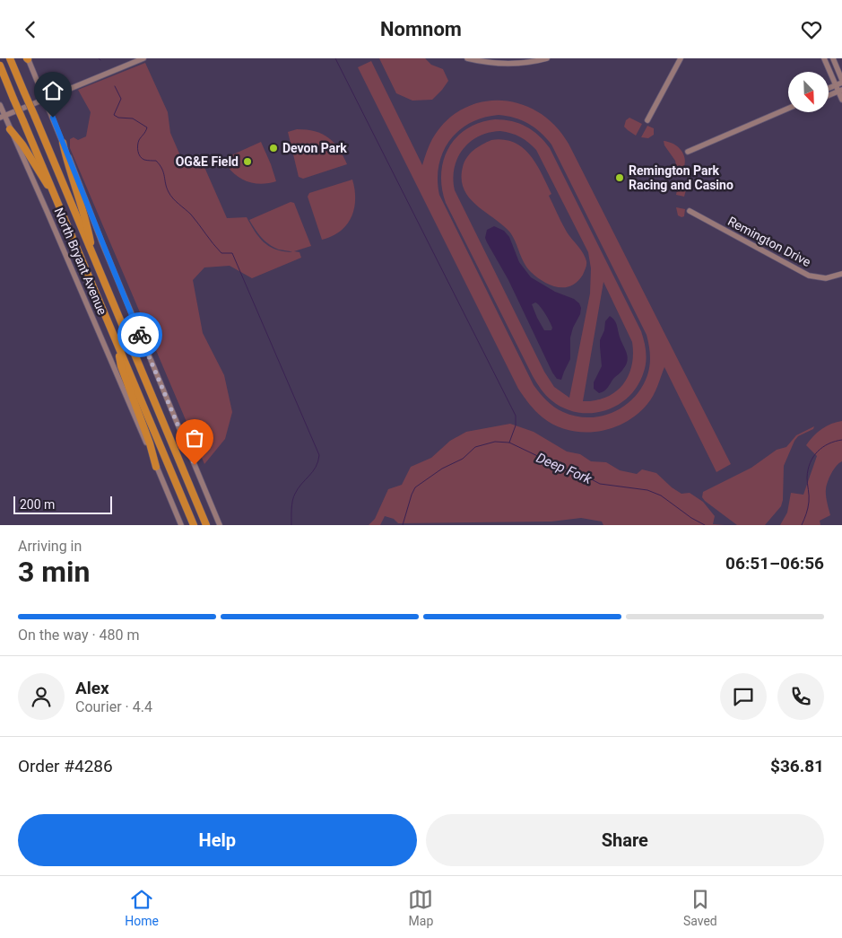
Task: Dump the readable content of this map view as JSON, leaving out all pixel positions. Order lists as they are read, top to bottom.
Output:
{
  "streets": {
    "main road": ["Remington Drive", "North Bryant Avenue"]
  },
  "water": ["Deep Fork"],
  "places": ["Devon Park", "OG&E Field", "Remington Park Racing and Casino"],
  "scale_bar": "200 m",
  "north": "bottom right",
  "page": {
    "header": "Nomnom",
    "scale": "200 m",
    "heading": ["3 min", "Arriving in", "06:51–06:56"],
    "panel": [
      "Alex",
      "Courier · 4.4",
      "Order #4286",
      "$36.81"
    ],
    "bar": "On the way · 480 m",
    "buttons": ["Help", "Share"],
    "tabs": ["Home", "Map", "Saved"]
  }
}
